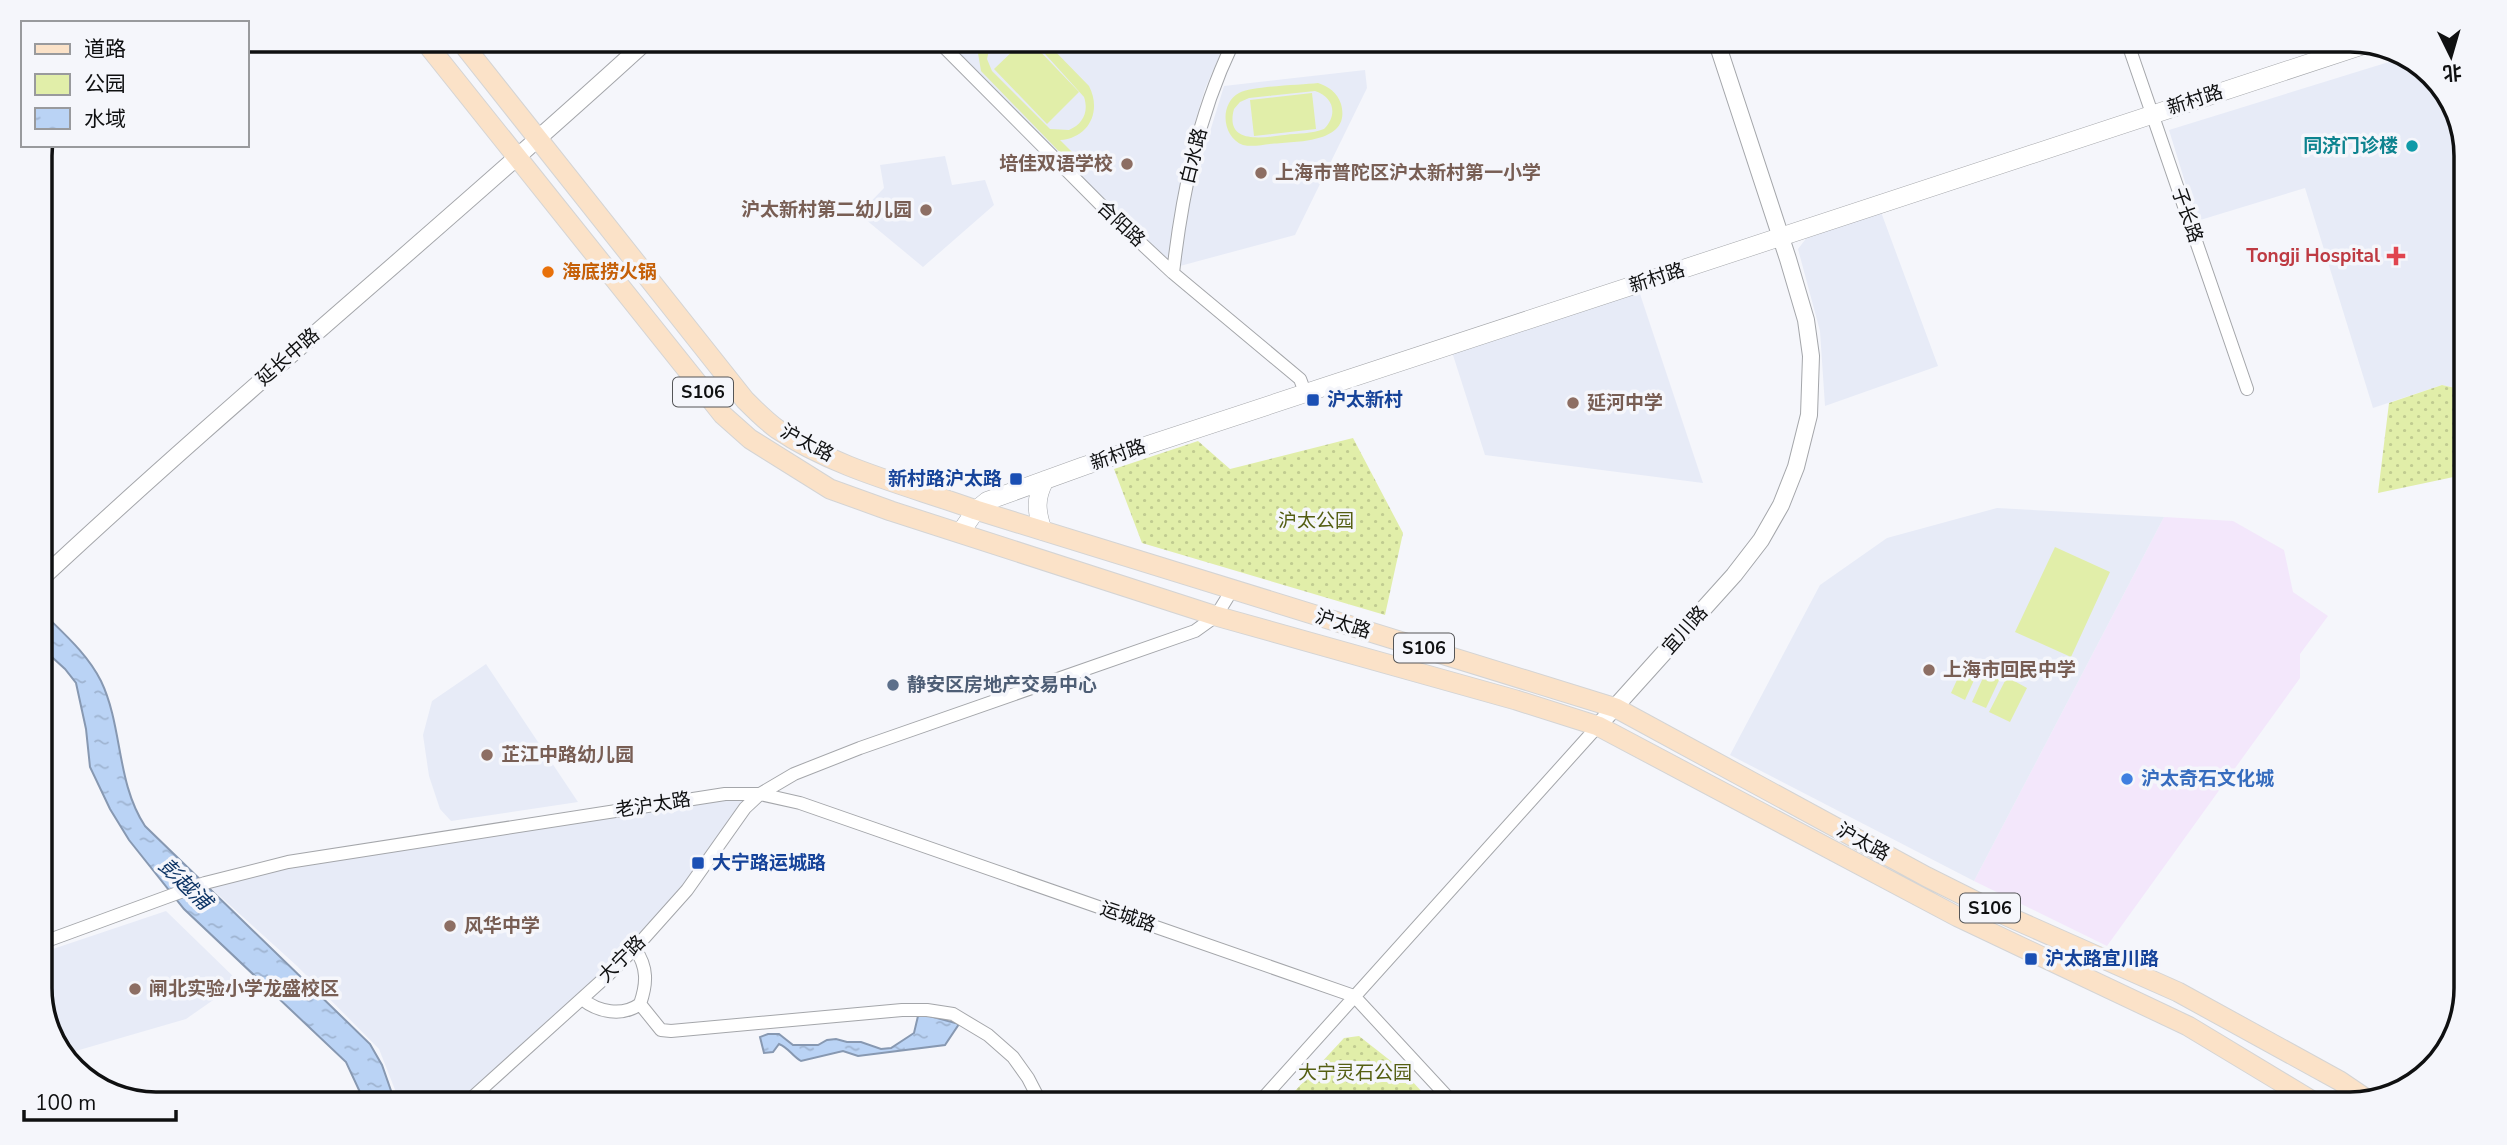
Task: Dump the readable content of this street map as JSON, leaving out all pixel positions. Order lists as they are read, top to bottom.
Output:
{
  "streets": {
    "main road": ["新村路", "S106", "沪太路"],
    "street": [
      "白水路",
      "子长路",
      "合阳路",
      "延长中路",
      "宜川路",
      "老沪太路",
      "运城路",
      "大宁路"
    ]
  },
  "crossings": [
    ["新村路", "子长路"],
    ["新村路", "合阳路"],
    ["新村路", "沪太路"],
    ["新村路", "宜川路"],
    ["白水路", "合阳路"],
    ["延长中路", "沪太路"],
    ["沪太路", "宜川路"],
    ["沪太路", "老沪太路"],
    ["宜川路", "运城路"],
    ["老沪太路", "运城路"],
    ["老沪太路", "大宁路"],
    ["运城路", "大宁路"]
  ],
  "water": ["彭越浦"],
  "parks": ["沪太公园", "大宁灵石公园"],
  "places": {
    "other": [
      "同济门诊楼",
      "培佳双语学校",
      "上海市普陀区沪太新村第一小学",
      "沪太新村第二幼儿园",
      "海底捞火锅",
      "延河中学",
      "上海市回民中学",
      "静安区房地产交易中心",
      "芷江中路幼儿园",
      "沪太奇石文化城",
      "风华中学",
      "闸北实验小学龙盛校区"
    ],
    "health": ["Tongji Hospital"],
    "transit": [
      "沪太新村",
      "新村路沪太路",
      "大宁路运城路",
      "沪太路宜川路"
    ]
  },
  "legend": ["道路", "公园", "水域"],
  "scale_bar": "100 m",
  "north": "bottom"
}
